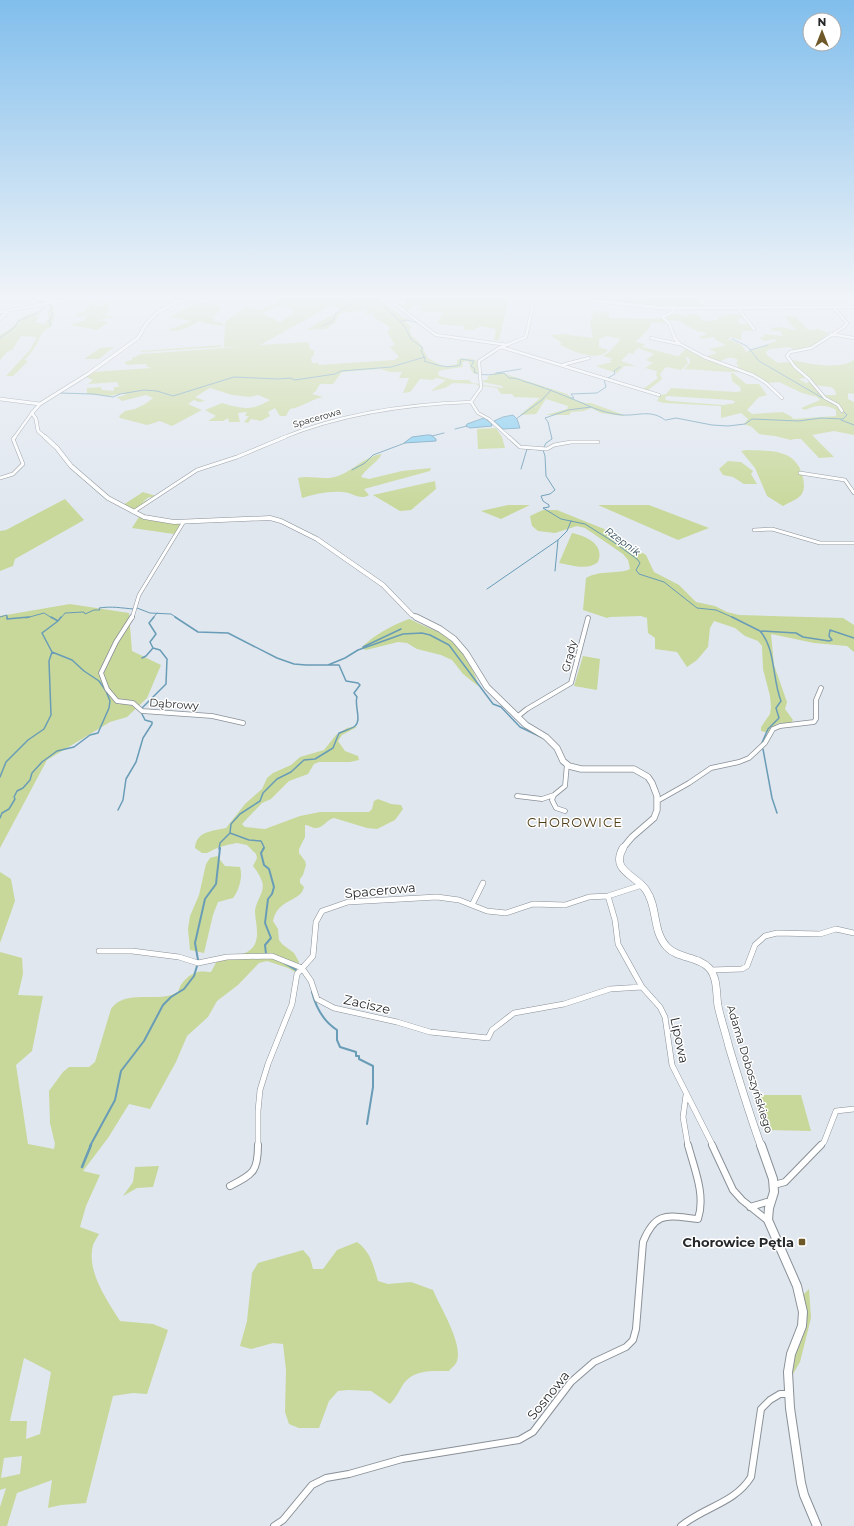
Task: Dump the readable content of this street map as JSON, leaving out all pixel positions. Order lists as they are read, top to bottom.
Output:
{
  "streets": {
    "street": [
      "Spacerowa",
      "Grądy",
      "Dąbrowy",
      "Zacisze",
      "Lipowa",
      "Adama Doboszyńskiego",
      "Sosnowa"
    ]
  },
  "crossings": [
    ["Spacerowa", "Zacisze"],
    ["Spacerowa", "Lipowa"],
    ["Zacisze", "Lipowa"],
    ["Lipowa", "Sosnowa"]
  ],
  "districts": ["CHOROWICE"],
  "water": ["Rzepnik"],
  "places": {
    "transit": ["Chorowice Pętla"]
  },
  "north": "top"
}
